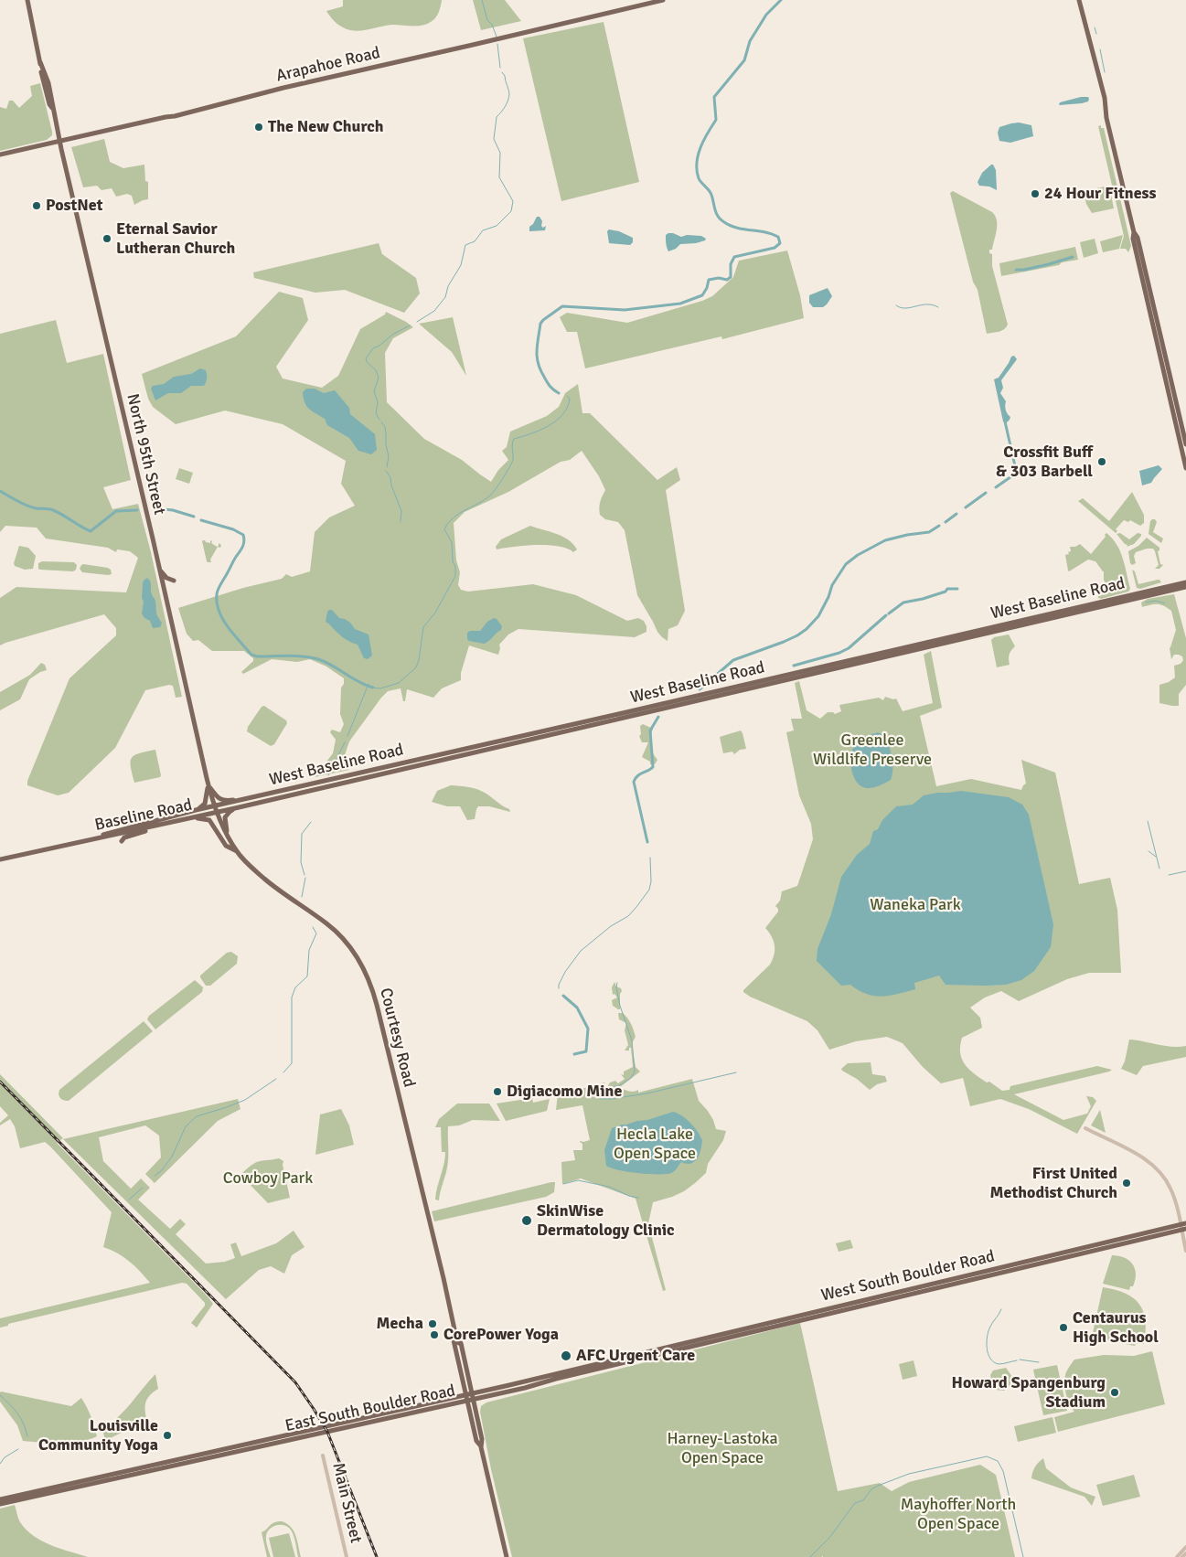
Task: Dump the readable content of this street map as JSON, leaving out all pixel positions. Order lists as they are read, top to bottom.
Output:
{
  "streets": {
    "main road": [
      "Arapahoe Road",
      "North 95th Street",
      "West Baseline Road",
      "Baseline Road",
      "Courtesy Road",
      "West South Boulder Road",
      "East South Boulder Road"
    ],
    "street": ["Main Street"]
  },
  "crossings": [
    ["Arapahoe Road", "North 95th Street"],
    ["North 95th Street", "West Baseline Road"],
    ["North 95th Street", "Baseline Road"],
    ["North 95th Street", "Courtesy Road"],
    ["West Baseline Road", "Baseline Road"],
    ["West Baseline Road", "Courtesy Road"],
    ["Baseline Road", "Courtesy Road"],
    ["Courtesy Road", "East South Boulder Road"],
    ["West South Boulder Road", "East South Boulder Road"]
  ],
  "parks": [
    "Greenlee Wildlife Preserve",
    "Waneka Park",
    "Hecla Lake Open Space",
    "Cowboy Park",
    "Harney-Lastoka Open Space",
    "Mayhoffer North Open Space"
  ],
  "places": [
    "The New Church",
    "24 Hour Fitness",
    "PostNet",
    "Eternal Savior Lutheran Church",
    "Crossfit Buff & 303 Barbell",
    "Digiacomo Mine",
    "First United Methodist Church",
    "SkinWise Dermatology Clinic",
    "Mecha",
    "Centaurus High School",
    "CorePower Yoga",
    "AFC Urgent Care",
    "Howard Spangenburg Stadium",
    "Louisville Community Yoga"
  ]
}
